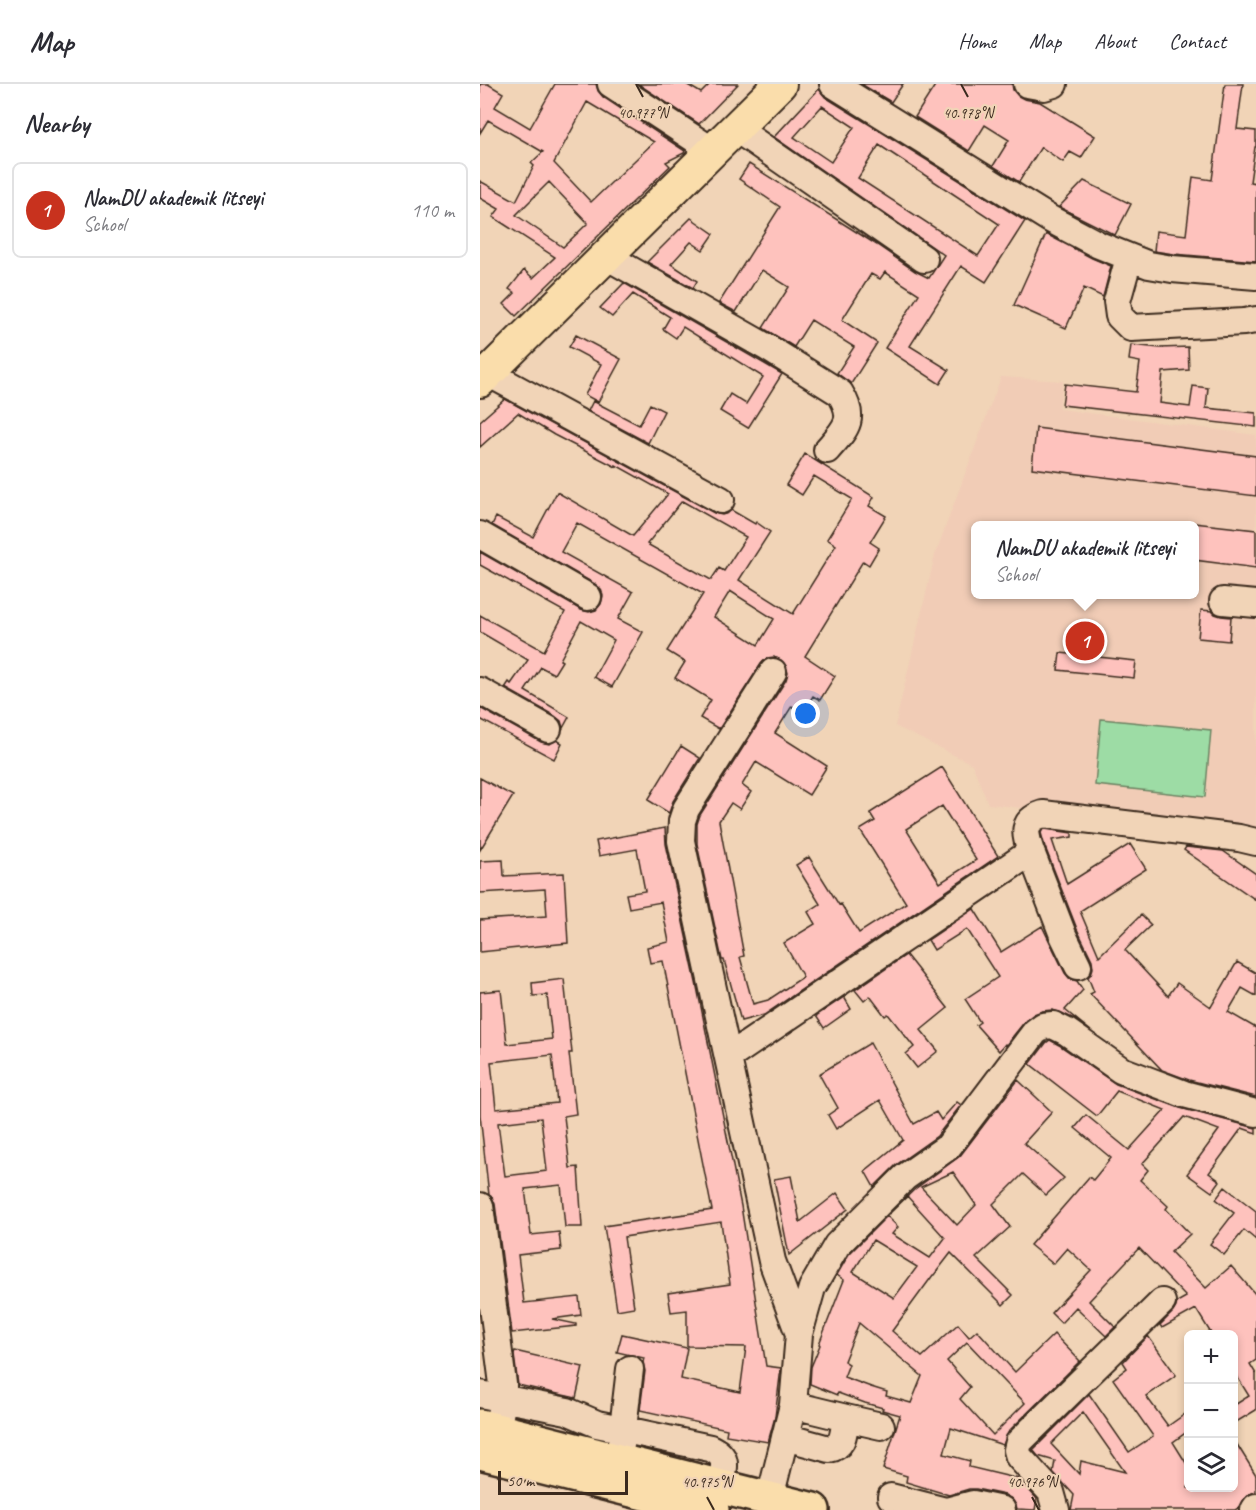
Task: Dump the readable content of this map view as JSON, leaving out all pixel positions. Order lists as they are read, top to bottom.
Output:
{
  "scale_bar": "50 m",
  "page": {
    "header": "Map",
    "nav": [
      "Home",
      "Map",
      "About",
      "Contact"
    ],
    "heading": "Nearby",
    "list": [
      {
        "mark": "1",
        "name": "NamDU akademik litseyi",
        "note": "School",
        "value": "110 m"
      }
    ],
    "popup": ["NamDU akademik litseyi", "School"],
    "pins": "1",
    "map_buttons": ["+", "−"],
    "scale": "50 m"
  },
  "coordinates": [
    "40.977°N",
    "40.978°N",
    "40.975°N",
    "40.976°N"
  ]
}
